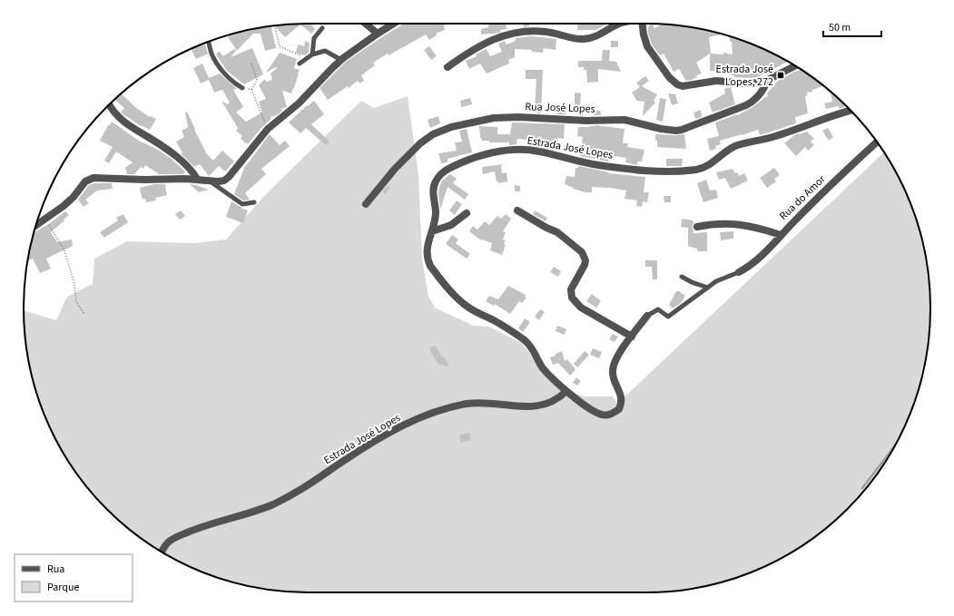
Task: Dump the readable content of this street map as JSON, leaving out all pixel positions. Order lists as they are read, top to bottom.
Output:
{
  "streets": {
    "street": ["Rua José Lopes", "Estrada José Lopes", "Rua do Amor"]
  },
  "places": {
    "transit": ["Estrada José Lopes, 272"]
  },
  "legend": ["Rua", "Parque"],
  "scale_bar": "50 m"
}
